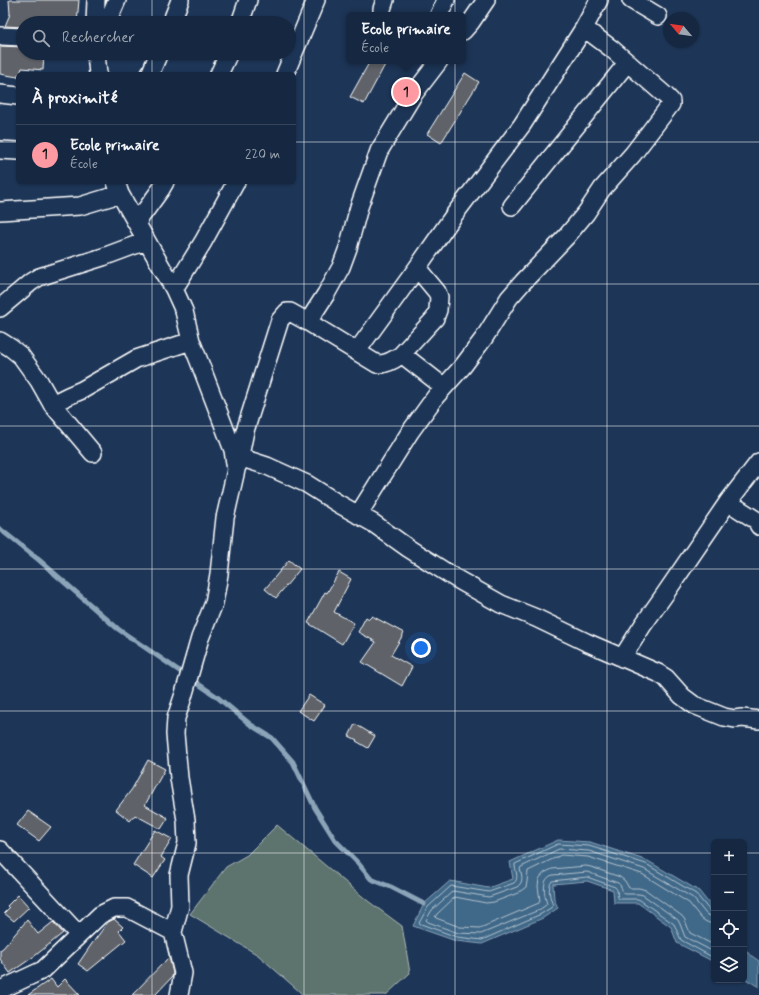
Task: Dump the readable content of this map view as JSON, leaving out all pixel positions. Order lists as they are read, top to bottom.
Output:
{
  "north": "top left",
  "page": {
    "popup": ["Ecole primaire", "École"],
    "search": "Rechercher",
    "heading": "À proximité",
    "pins": "1",
    "list": [
      {
        "mark": "1",
        "name": "Ecole primaire",
        "note": "École",
        "value": "220 m"
      }
    ],
    "map_buttons": ["+", "−"]
  }
}
